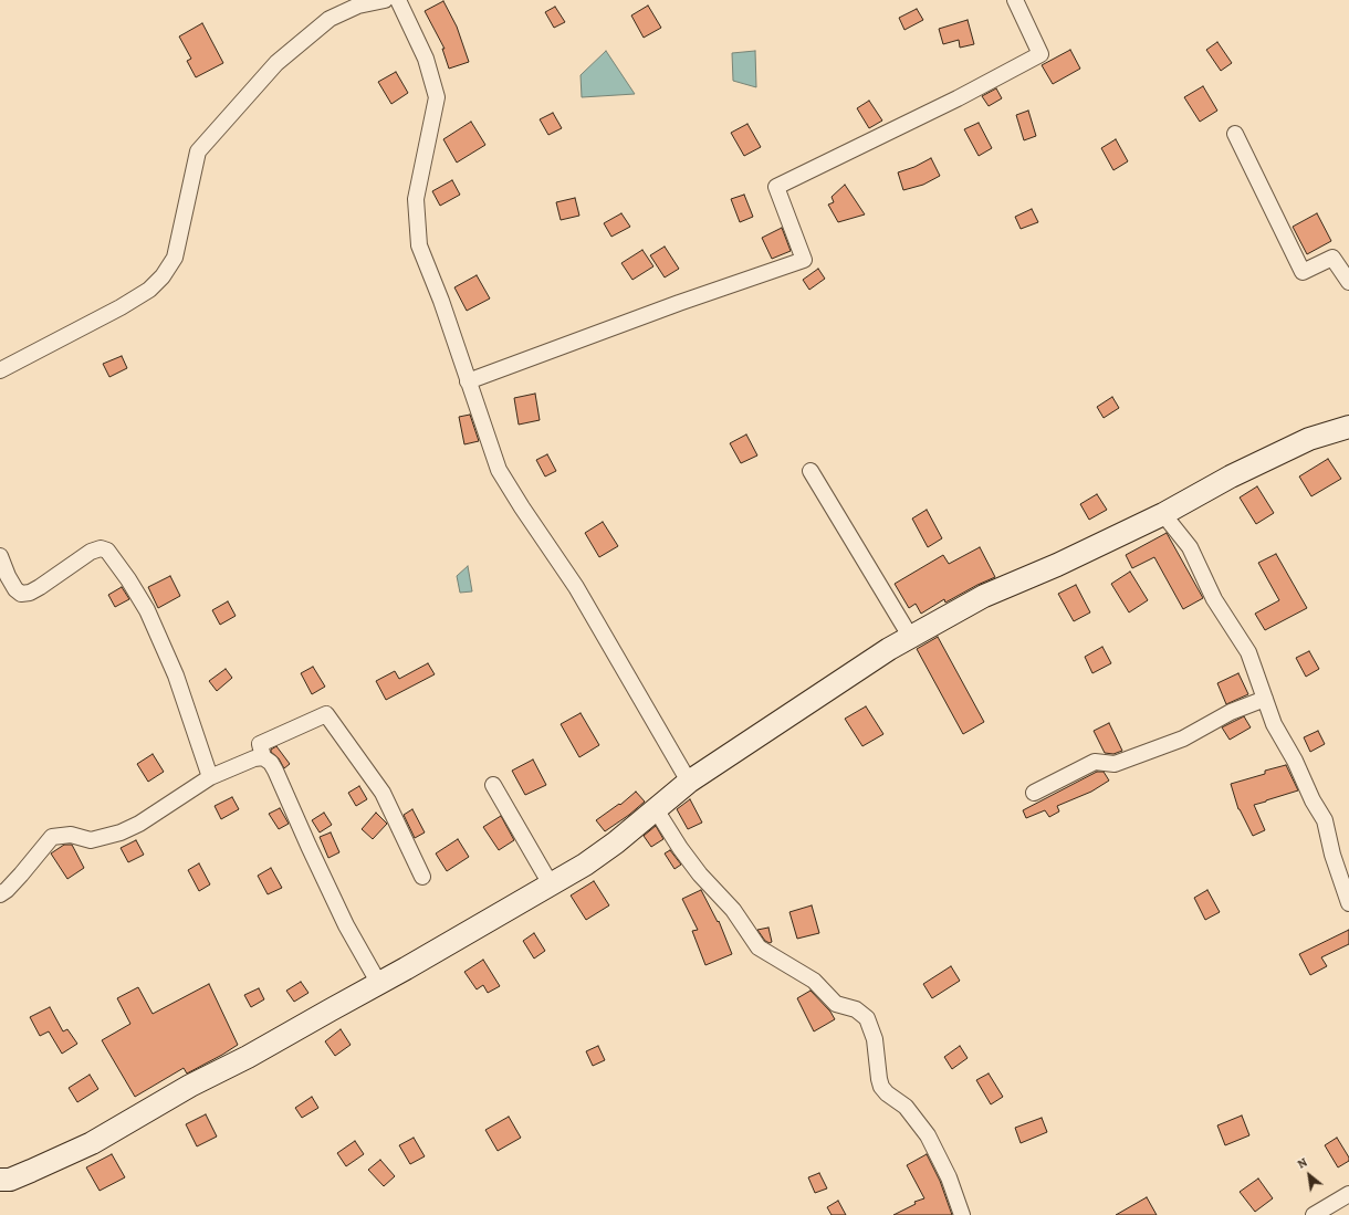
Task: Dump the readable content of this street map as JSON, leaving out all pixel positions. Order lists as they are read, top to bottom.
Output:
{
  "north": "top left"
}
